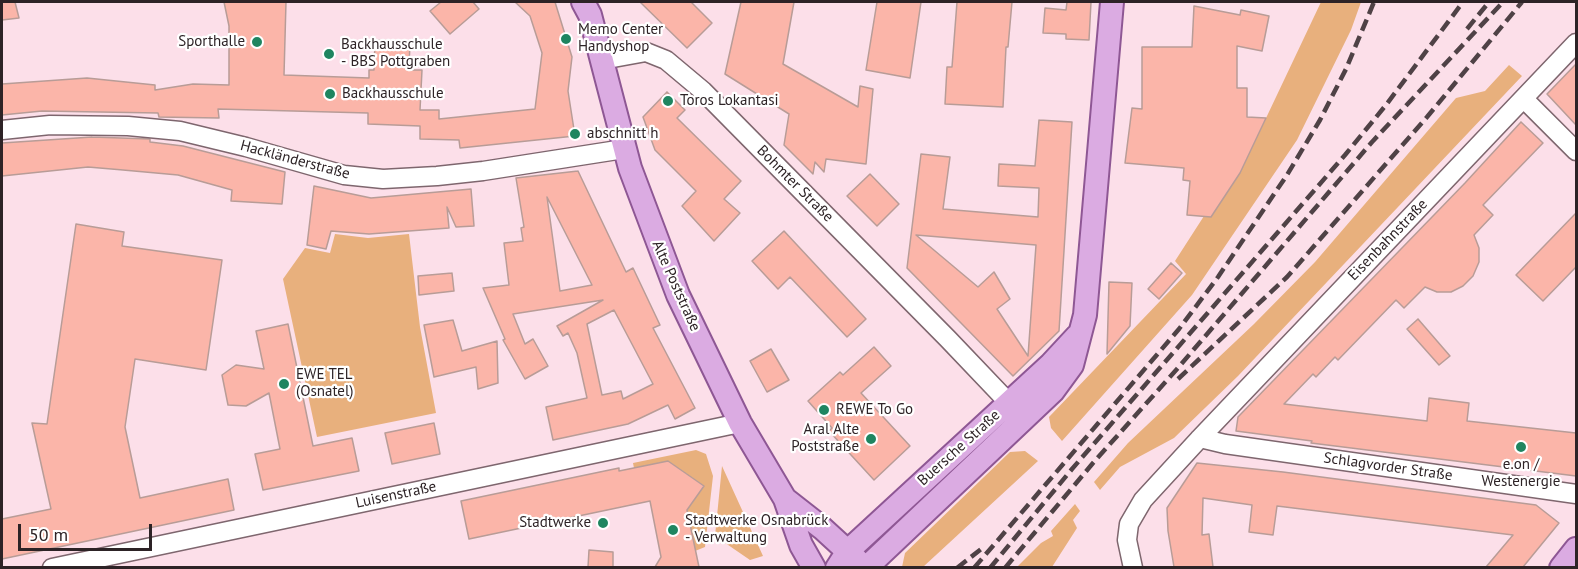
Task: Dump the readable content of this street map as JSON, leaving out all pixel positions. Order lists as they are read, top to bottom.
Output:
{
  "streets": {
    "main road": ["Alte Poststraße", "Buersche Straße"],
    "street": [
      "Hackländerstraße",
      "Bohmter Straße",
      "Eisenbahnstraße",
      "Schlagvorder Straße",
      "Luisenstraße"
    ]
  },
  "crossings": [
    ["Hackländerstraße", "Alte Poststraße"],
    ["Bohmter Straße", "Alte Poststraße"],
    ["Bohmter Straße", "Buersche Straße"],
    ["Eisenbahnstraße", "Schlagvorder Straße"],
    ["Alte Poststraße", "Buersche Straße"],
    ["Alte Poststraße", "Luisenstraße"]
  ],
  "places": [
    "Memo Center Handyshop",
    "Sporthalle",
    "Backhausschule - BBS Pottgraben",
    "Backhausschule",
    "Toros Lokantasi",
    "abschnitt h",
    "EWE TEL (Osnatel)",
    "REWE To Go",
    "Aral Alte Poststraße",
    "e.on / Westenergie",
    "Stadtwerke",
    "Stadtwerke Osnabrück - Verwaltung"
  ],
  "scale_bar": "50 m"
}
